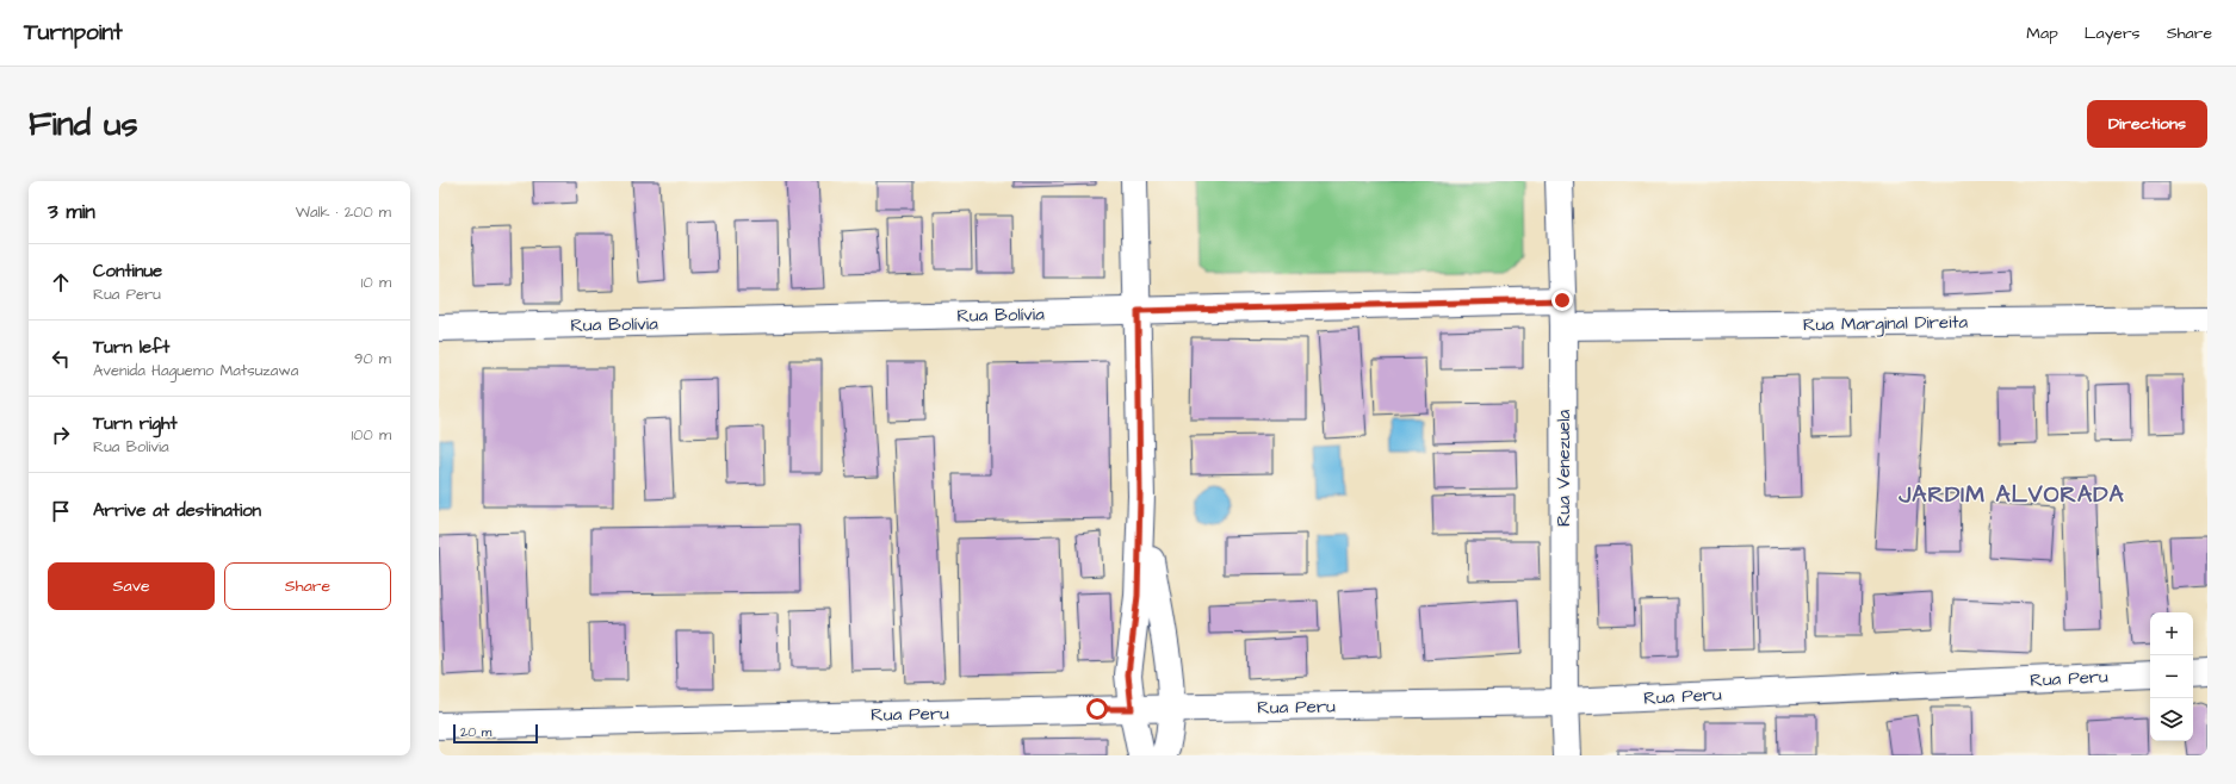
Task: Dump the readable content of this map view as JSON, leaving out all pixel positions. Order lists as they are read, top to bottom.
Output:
{
  "streets": {
    "street": [
      "Rua Bolívia",
      "Rua Marginal Direita",
      "Rua Venezuela",
      "Rua Peru"
    ]
  },
  "crossings": [
    ["Rua Bolívia", "Rua Venezuela"],
    ["Rua Marginal Direita", "Rua Venezuela"],
    ["Rua Venezuela", "Rua Peru"]
  ],
  "districts": ["JARDIM ALVORADA"],
  "scale_bar": "20 m",
  "page": {
    "header": "Turnpoint",
    "nav": ["Map", "Layers", "Share"],
    "buttons": [
      "Directions",
      ["Save", "Share"]
    ],
    "title": "Find us",
    "heading": ["3 min", "Walk · 200 m"],
    "list": [
      ["Continue", "Rua Peru", "10 m"],
      ["Turn left", "Avenida Haguemo Matsuzawa", "90 m"],
      ["Turn right", "Rua Bolívia", "100 m"],
      "Arrive at destination"
    ],
    "map_buttons": ["+", "−"],
    "scale": "20 m"
  }
}
